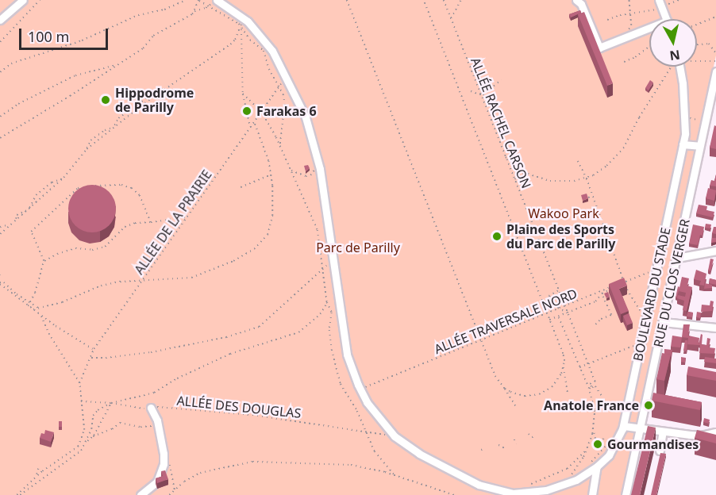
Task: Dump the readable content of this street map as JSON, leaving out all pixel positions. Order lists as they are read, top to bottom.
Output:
{
  "streets": {
    "street": ["RUE DU CLOS VERGER", "BOULEVARD DU STADE"],
    "path": [
      "ALLÉE RACHEL CARSON",
      "ALLÉE DE LA PRAIRIE",
      "ALLÉE TRAVERSALE NORD",
      "ALLÉE DES DOUGLAS"
    ]
  },
  "crossings": [
    ["ALLÉE RACHEL CARSON", "ALLÉE TRAVERSALE NORD"],
    ["ALLÉE DE LA PRAIRIE", "BOULEVARD DU STADE"],
    ["BOULEVARD DU STADE", "ALLÉE TRAVERSALE NORD"],
    ["BOULEVARD DU STADE", "ALLÉE DES DOUGLAS"]
  ],
  "parks": ["Wakoo Park", "Parc de Parilly"],
  "places": [
    "Hippodrome de Parilly",
    "Farakas 6",
    "Plaine des Sports du Parc de Parilly",
    "Anatole France",
    "Gourmandises"
  ],
  "scale_bar": "100 m",
  "north": "bottom"
}
